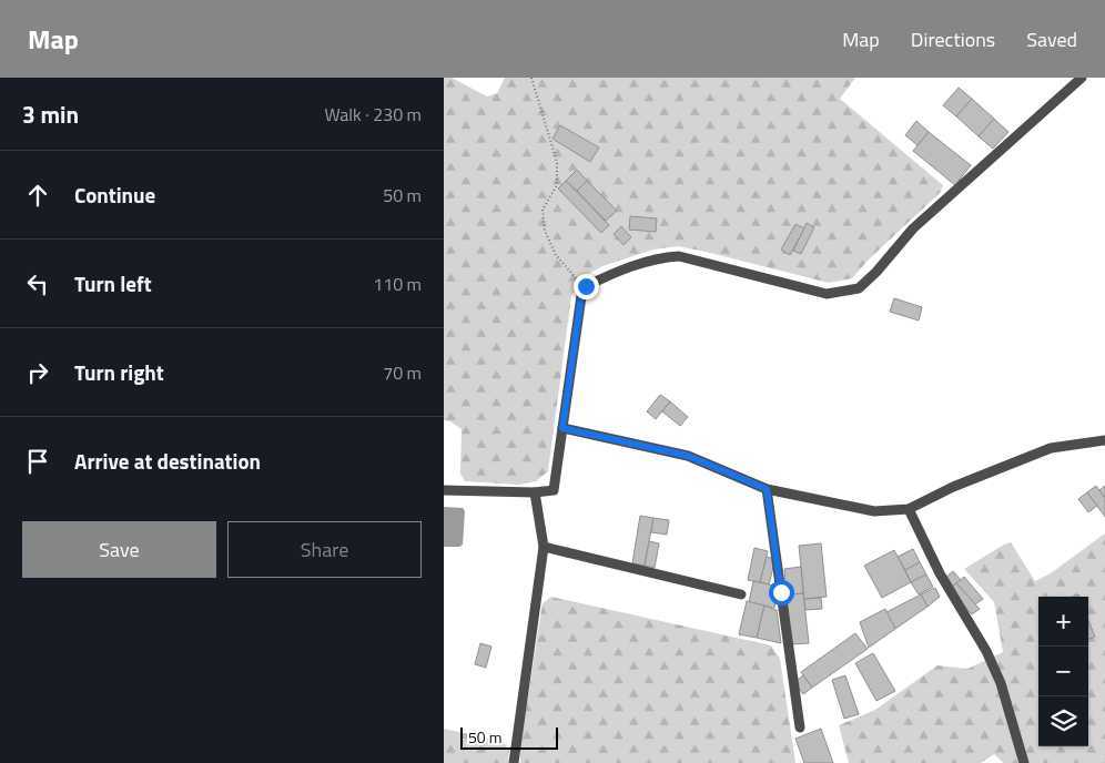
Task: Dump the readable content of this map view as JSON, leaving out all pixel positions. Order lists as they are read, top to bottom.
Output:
{
  "scale_bar": "50 m",
  "page": {
    "header": "Map",
    "nav": ["Map", "Directions", "Saved"],
    "heading": ["3 min", "Walk · 230 m"],
    "list": [
      ["Continue", "50 m"],
      ["Turn left", "110 m"],
      ["Turn right", "70 m"],
      "Arrive at destination"
    ],
    "buttons": ["Save", "Share"],
    "map_buttons": ["+", "−"],
    "scale": "50 m"
  }
}
